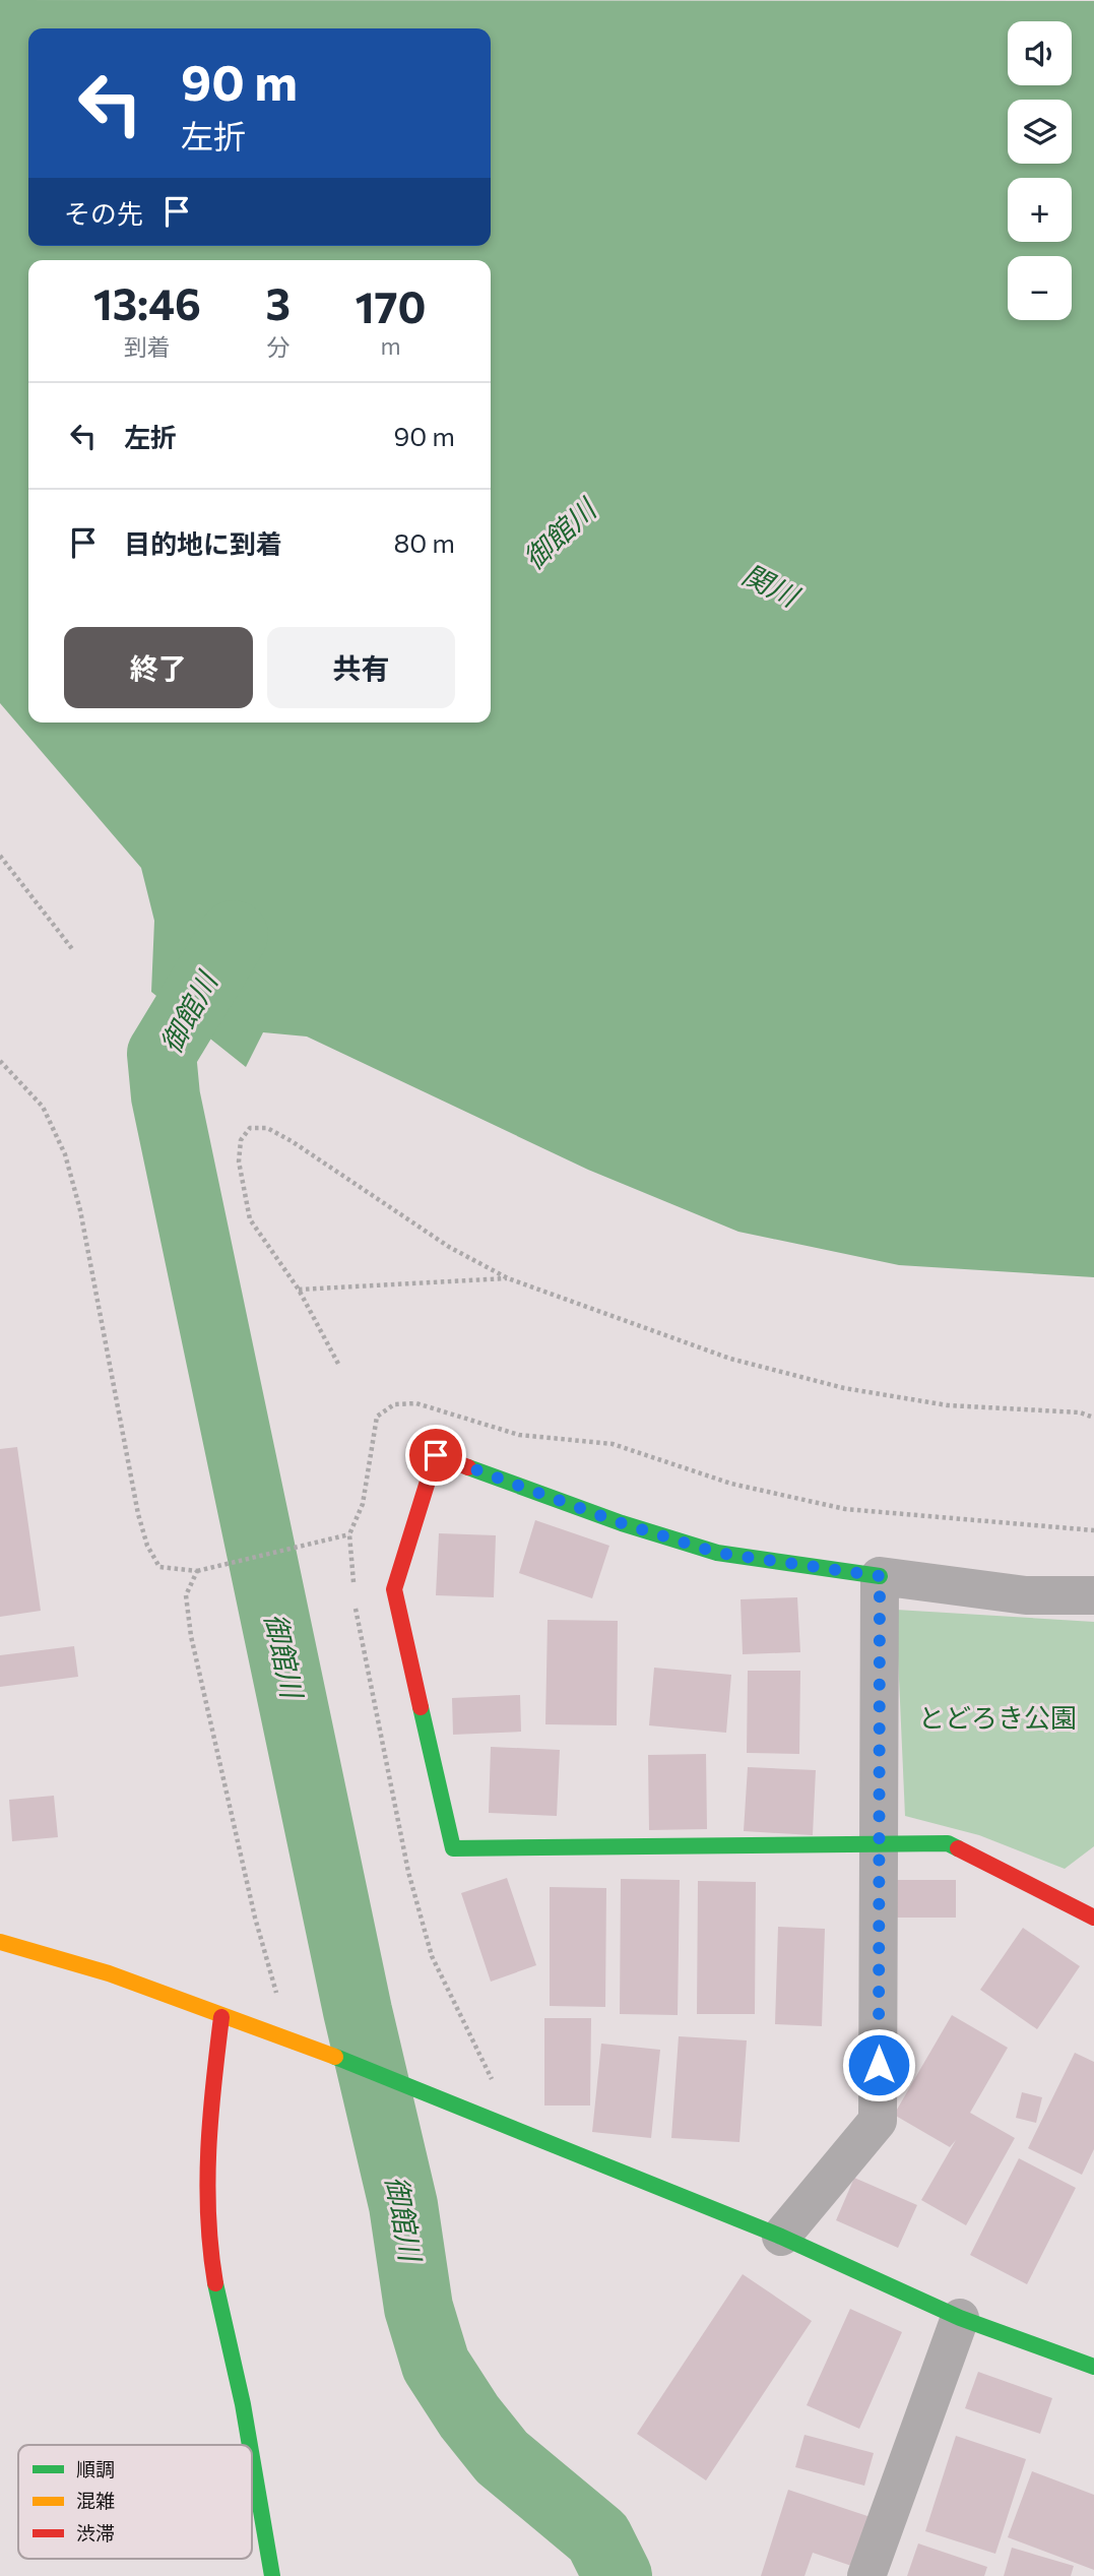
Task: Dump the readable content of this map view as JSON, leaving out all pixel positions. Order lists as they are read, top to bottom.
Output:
{
  "water": ["御館川", "関川"],
  "parks": ["とどろき公園"],
  "legend": ["順調", "混雑", "渋滞"],
  "page": {
    "map_buttons": ["+", "−"],
    "turn": ["90 m", "左折"],
    "then": "その先",
    "eta": [
      "13:46",
      "到着",
      "3",
      "分",
      "170",
      "m"
    ],
    "list": [
      {
        "name": "左折",
        "value": "90 m"
      },
      {
        "name": "目的地に到着",
        "value": "80 m"
      }
    ],
    "buttons": ["終了", "共有"]
  }
}
